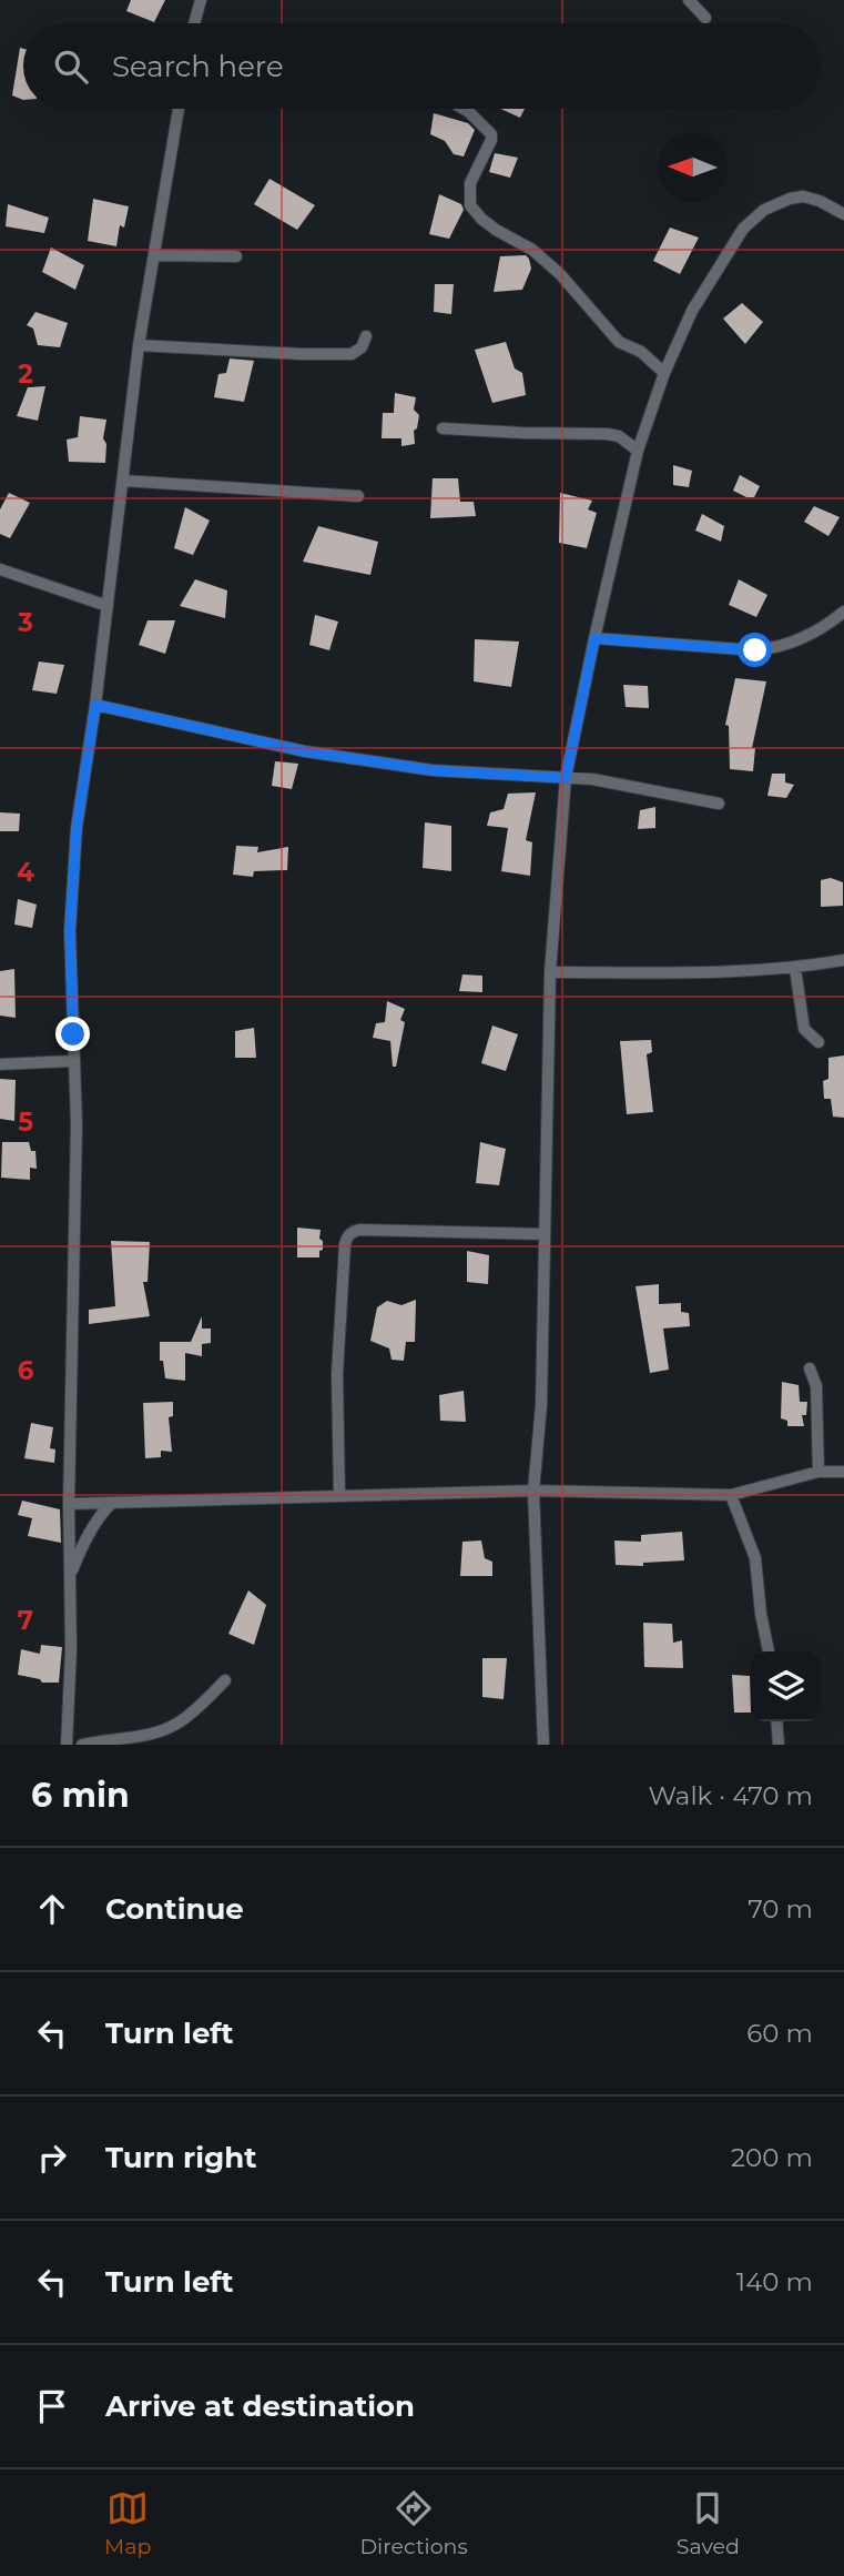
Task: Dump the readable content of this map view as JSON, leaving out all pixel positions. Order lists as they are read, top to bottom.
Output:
{
  "north": "left",
  "page": {
    "search": "Search here",
    "heading": ["6 min", "Walk · 470 m"],
    "list": [
      ["Continue", "70 m"],
      ["Turn left", "60 m"],
      ["Turn right", "200 m"],
      ["Turn left", "140 m"],
      "Arrive at destination"
    ],
    "nav": ["Map", "Directions", "Saved"]
  },
  "grid": {
    "rows": [
      "2",
      "3",
      "4",
      "5",
      "6",
      "7"
    ]
  }
}
